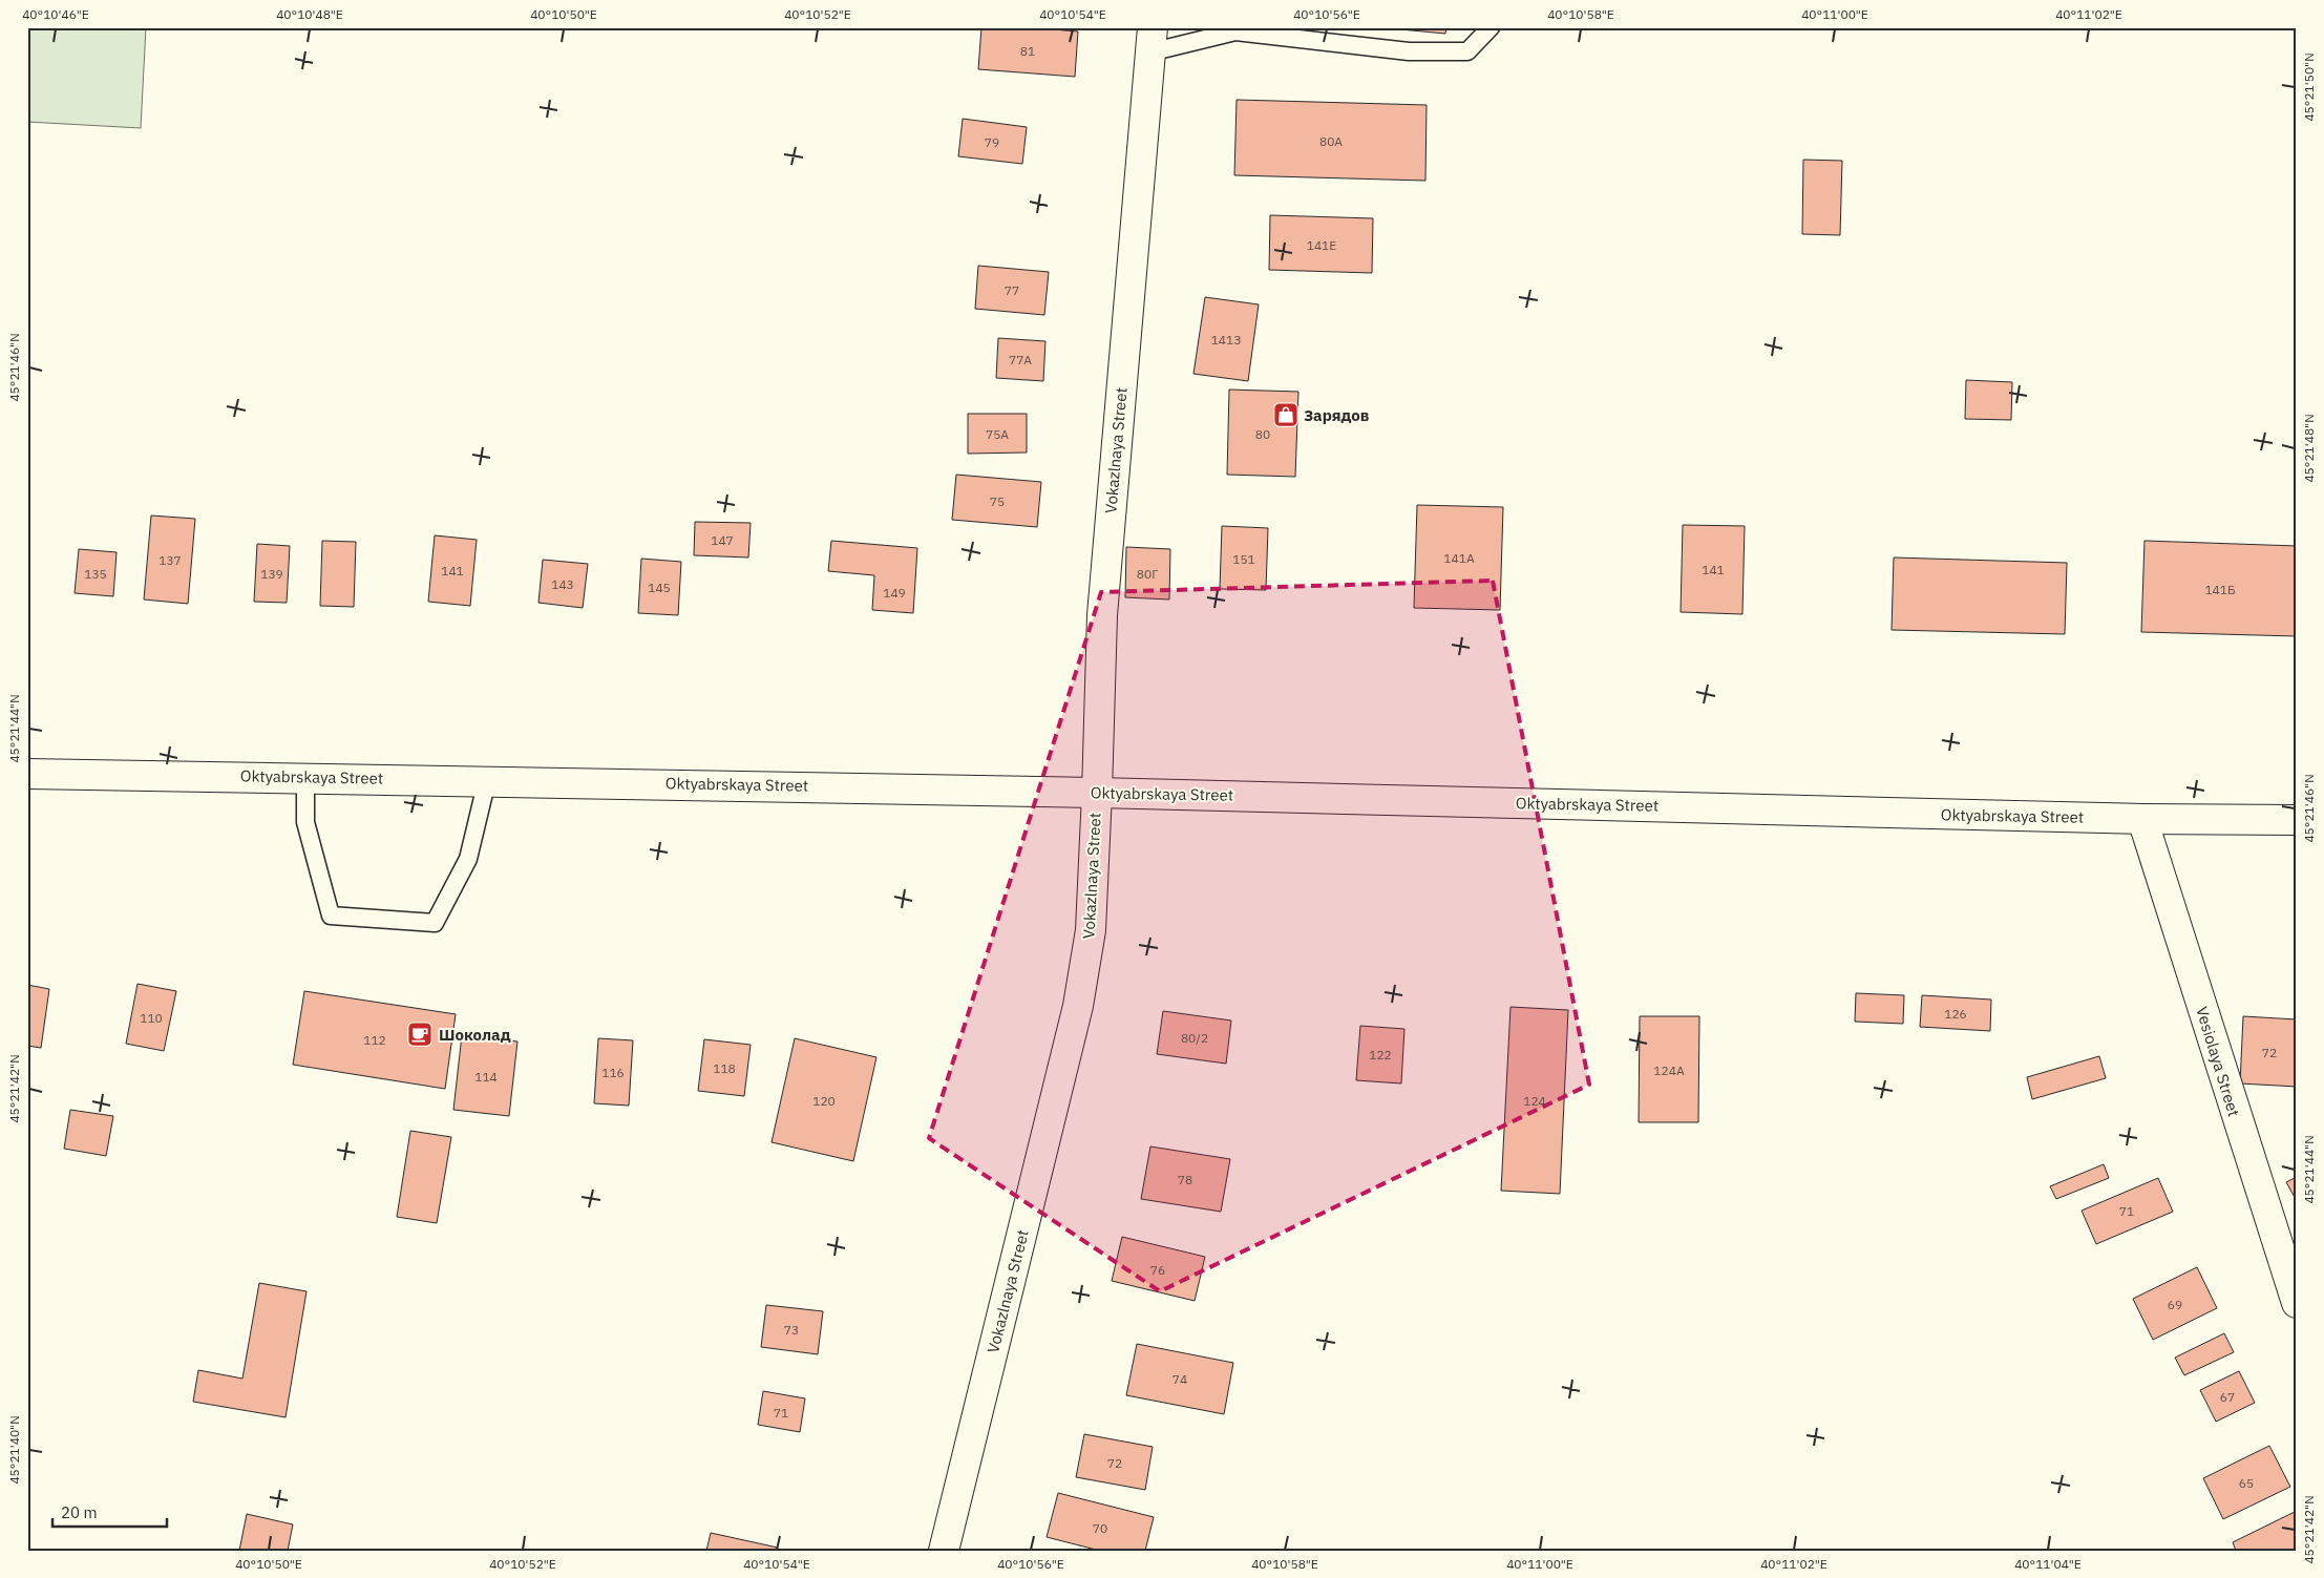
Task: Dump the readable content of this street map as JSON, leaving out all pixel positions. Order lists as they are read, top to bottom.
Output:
{
  "streets": {
    "main road": ["Vokazlnaya Street", "Oktyabrskaya Street", "Vesiolaya Street"]
  },
  "crossings": [
    ["Vokazlnaya Street", "Oktyabrskaya Street"],
    ["Oktyabrskaya Street", "Vesiolaya Street"]
  ],
  "places": {
    "shop": ["Зарядов"],
    "cafe": ["Шоколад"]
  },
  "house_numbers": [
    "81",
    "80А",
    "79",
    "141Е",
    "77",
    "141З",
    "77А",
    "75А",
    "80",
    "75",
    "147",
    "141А",
    "151",
    "137",
    "141",
    "141",
    "135",
    "139",
    "80Г",
    "143",
    "145",
    "141Б",
    "149",
    "126",
    "110",
    "80/2",
    "112",
    "72",
    "122",
    "118",
    "124А",
    "116",
    "114",
    "120",
    "124",
    "78",
    "71",
    "76",
    "69",
    "73",
    "74",
    "67",
    "71",
    "72",
    "65",
    "70"
  ],
  "scale_bar": "20 m",
  "coordinates": [
    "40°10'46\"E",
    "40°10'48\"E",
    "40°10'50\"E",
    "40°10'52\"E",
    "40°10'54\"E",
    "40°10'56\"E",
    "40°10'58\"E",
    "40°11'00\"E",
    "40°11'02\"E",
    "45°21'50\"N",
    "45°21'46\"N",
    "45°21'48\"N",
    "45°21'44\"N",
    "45°21'42\"N",
    "45°21'40\"N",
    "40°11'04\"E"
  ]
}
